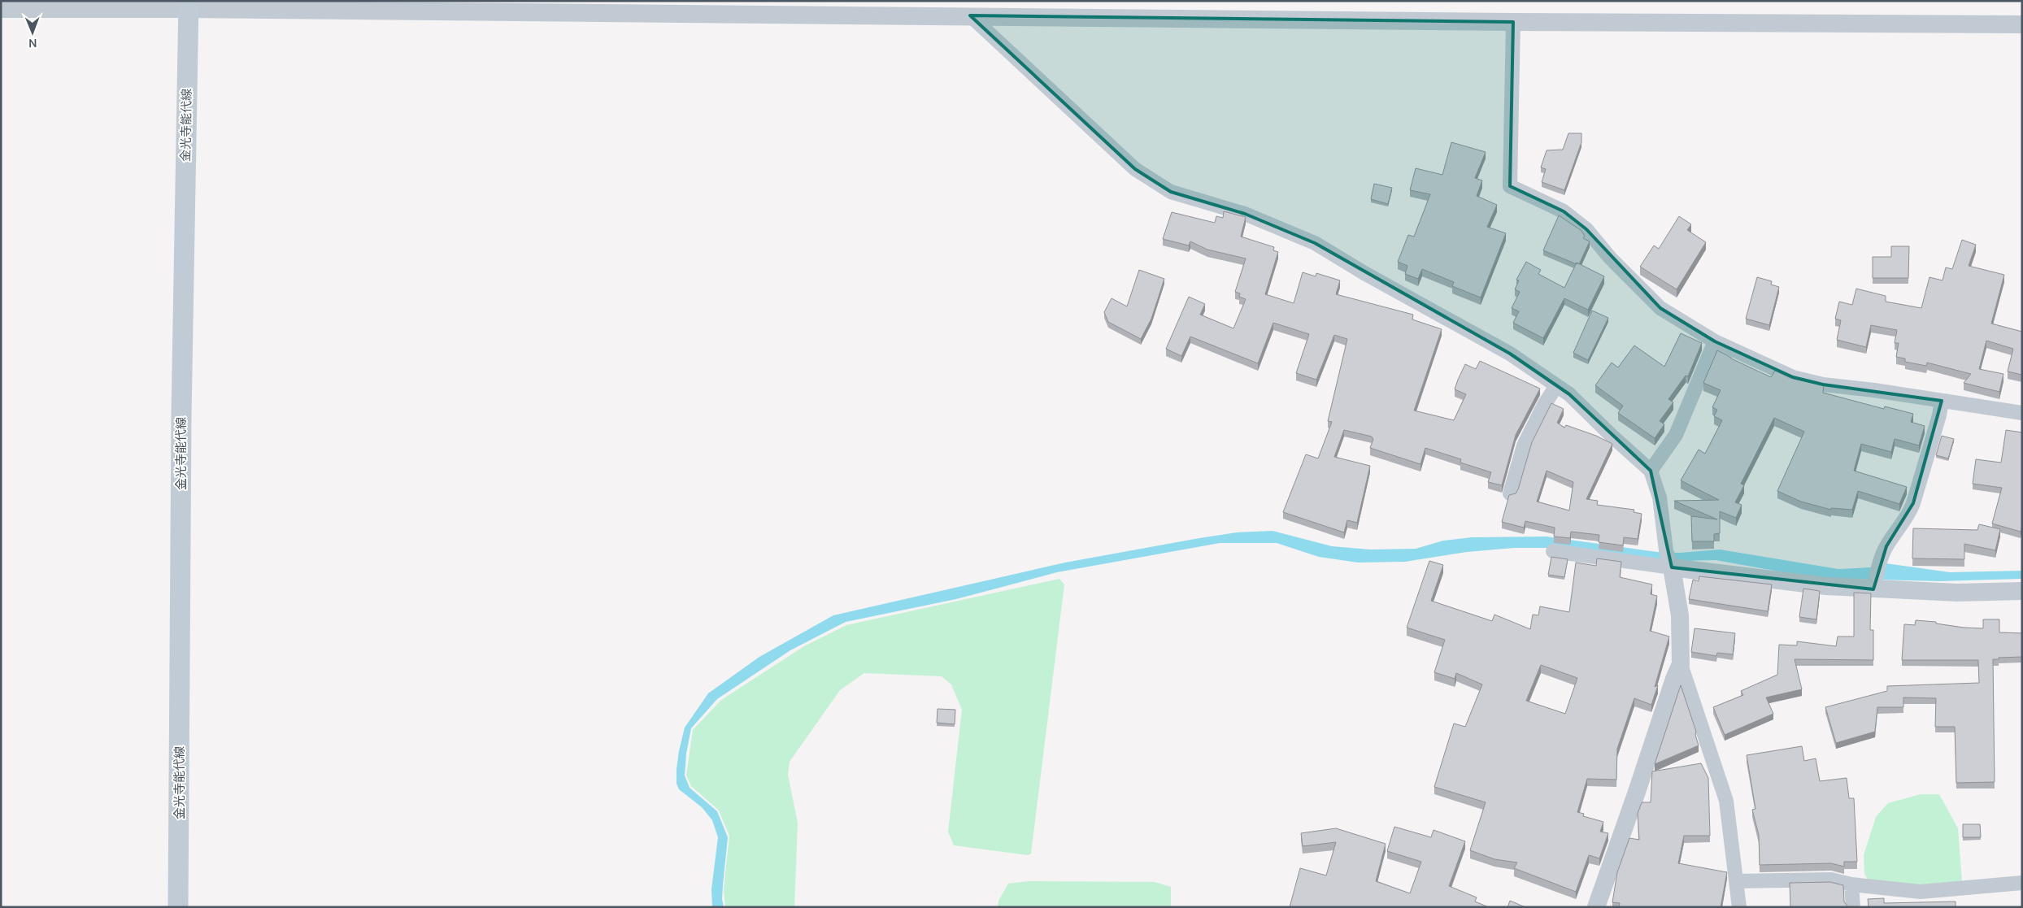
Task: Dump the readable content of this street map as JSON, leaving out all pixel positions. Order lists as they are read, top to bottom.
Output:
{
  "streets": {
    "main road": ["金光寺能代線"]
  },
  "north": "bottom"
}
